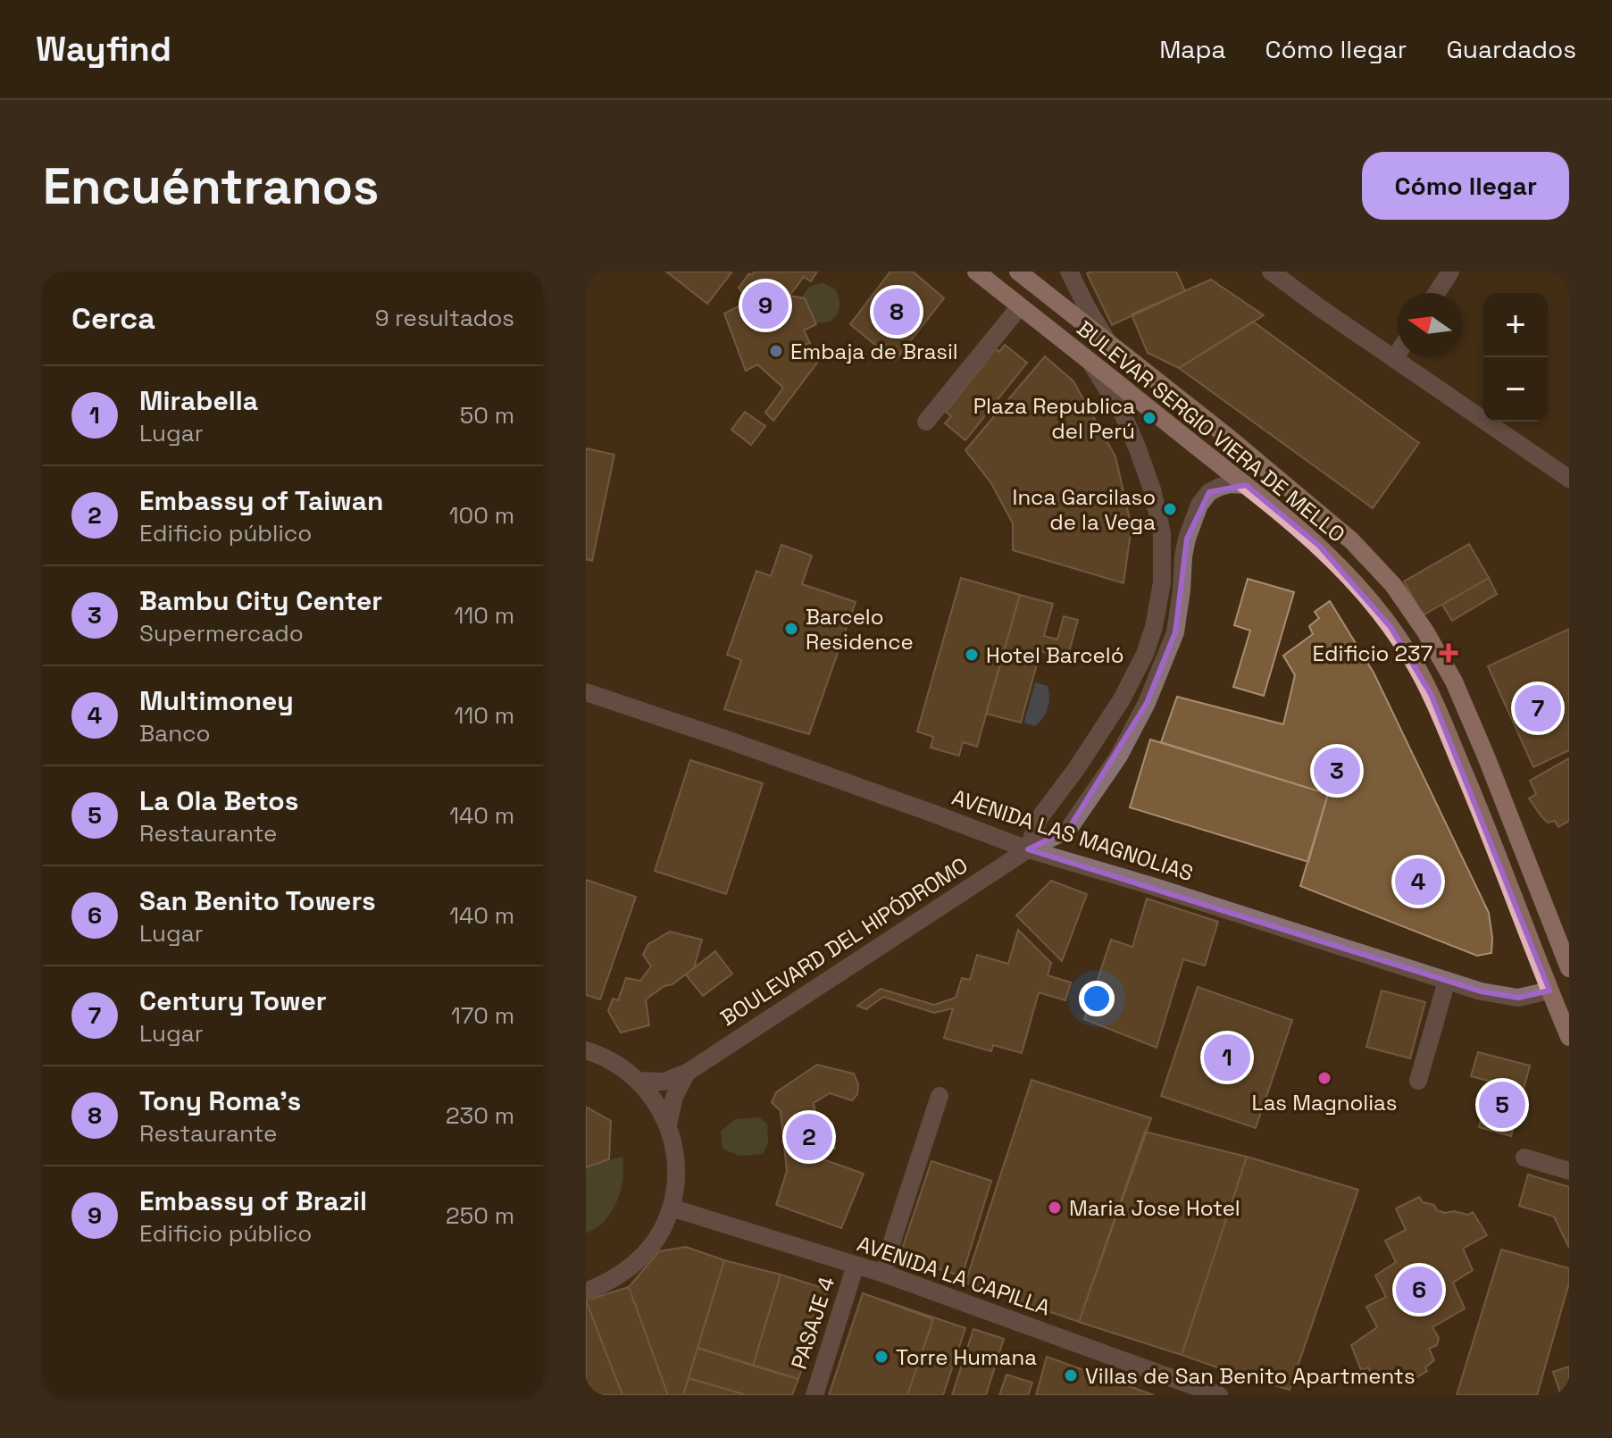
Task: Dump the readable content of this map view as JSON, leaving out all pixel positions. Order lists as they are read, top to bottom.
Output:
{
  "streets": {
    "main road": ["BULEVAR SERGIO VIERA DE MELLO"],
    "street": [
      "AVENIDA LAS MAGNOLIAS",
      "BOULEVARD DEL HIPÓDROMO",
      "AVENIDA LA CAPILLA",
      "PASAJE 4"
    ]
  },
  "crossings": [
    ["BULEVAR SERGIO VIERA DE MELLO", "AVENIDA LAS MAGNOLIAS"],
    ["BULEVAR SERGIO VIERA DE MELLO", "BOULEVARD DEL HIPÓDROMO"],
    ["AVENIDA LAS MAGNOLIAS", "BOULEVARD DEL HIPÓDROMO"],
    ["AVENIDA LA CAPILLA", "PASAJE 4"]
  ],
  "places": {
    "other": [
      "Embaja de Brasil",
      "Plaza Republica del Perú",
      "Inca Garcilaso de la Vega",
      "Barcelo Residence",
      "Hotel Barceló",
      "Las Magnolias",
      "Maria Jose Hotel",
      "Torre Humana",
      "Villas de San Benito Apartments"
    ],
    "health": ["Edificio 237"]
  },
  "north": "left",
  "page": {
    "header": "Wayfind",
    "nav": ["Mapa", "Cómo llegar", "Guardados"],
    "buttons": "Cómo llegar",
    "title": "Encuéntranos",
    "heading": ["Cerca", "9 resultados"],
    "pins": [
      "9",
      "8",
      "7",
      "3",
      "4",
      "1",
      "5",
      "2",
      "6"
    ],
    "map_buttons": ["+", "−"],
    "list": [
      {
        "mark": "1",
        "name": "Mirabella",
        "note": "Lugar",
        "value": "50 m"
      },
      {
        "mark": "2",
        "name": "Embassy of Taiwan",
        "note": "Edificio público",
        "value": "100 m"
      },
      {
        "mark": "3",
        "name": "Bambu City Center",
        "note": "Supermercado",
        "value": "110 m"
      },
      {
        "mark": "4",
        "name": "Multimoney",
        "note": "Banco",
        "value": "110 m"
      },
      {
        "mark": "5",
        "name": "La Ola Betos",
        "note": "Restaurante",
        "value": "140 m"
      },
      {
        "mark": "6",
        "name": "San Benito Towers",
        "note": "Lugar",
        "value": "140 m"
      },
      {
        "mark": "7",
        "name": "Century Tower",
        "note": "Lugar",
        "value": "170 m"
      },
      {
        "mark": "8",
        "name": "Tony Roma's",
        "note": "Restaurante",
        "value": "230 m"
      },
      {
        "mark": "9",
        "name": "Embassy of Brazil",
        "note": "Edificio público",
        "value": "250 m"
      }
    ]
  }
}
